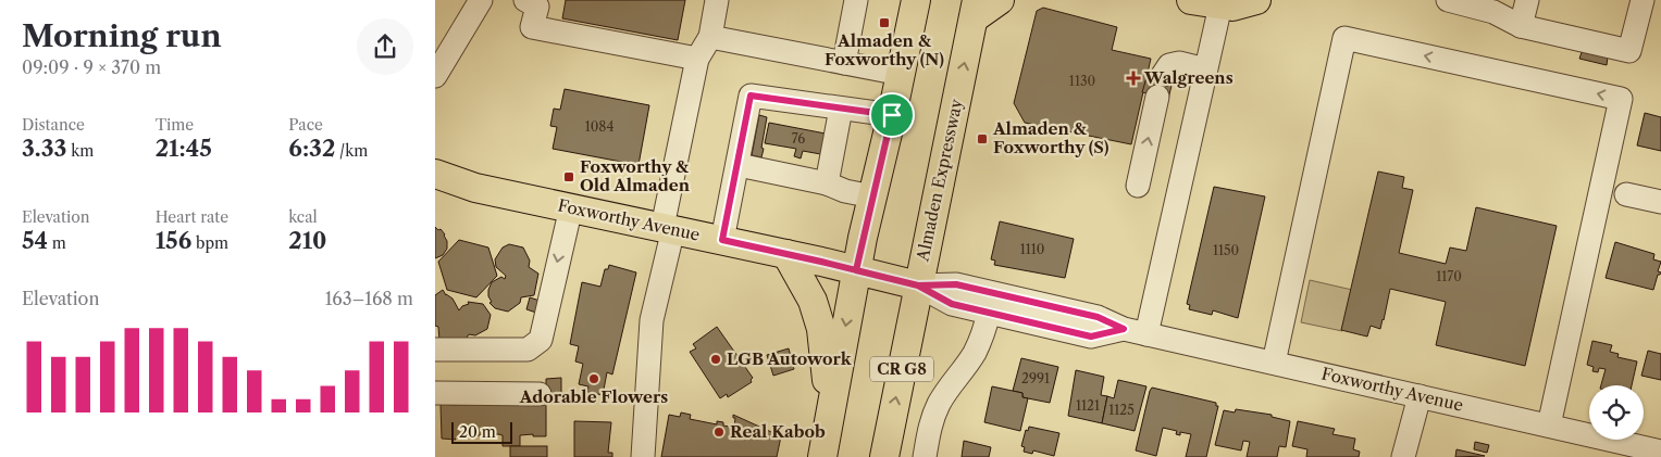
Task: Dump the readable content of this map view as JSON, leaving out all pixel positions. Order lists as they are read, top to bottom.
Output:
{
  "streets": {
    "main road": ["Almaden Expressway", "Foxworthy Avenue", "CR G8"]
  },
  "crossings": [
    ["Almaden Expressway", "Foxworthy Avenue"]
  ],
  "places": {
    "transit": ["Almaden & Foxworthy (N)", "Almaden & Foxworthy (S)", "Foxworthy & Old Almaden"],
    "health": ["Walgreens"],
    "other": ["LGB Autowork", "Adorable Flowers", "Real Kabob"]
  },
  "house_numbers": [
    "1130",
    "1084",
    "76",
    "1110",
    "1150",
    "1170",
    "2991",
    "1121",
    "1125"
  ],
  "scale_bar": "20 m",
  "page": {
    "heading": ["Morning run", "09:09 · 9 × 370 m"],
    "stats": [
      ["Distance", "3.33 km"],
      ["Time", "21:45"],
      ["Pace", "6:32 /km"],
      ["Elevation", "54 m"],
      ["Heart rate", "156 bpm"],
      ["kcal", "210"]
    ],
    "chart": ["Elevation", "163–168 m"],
    "scale": "20 m"
  }
}
